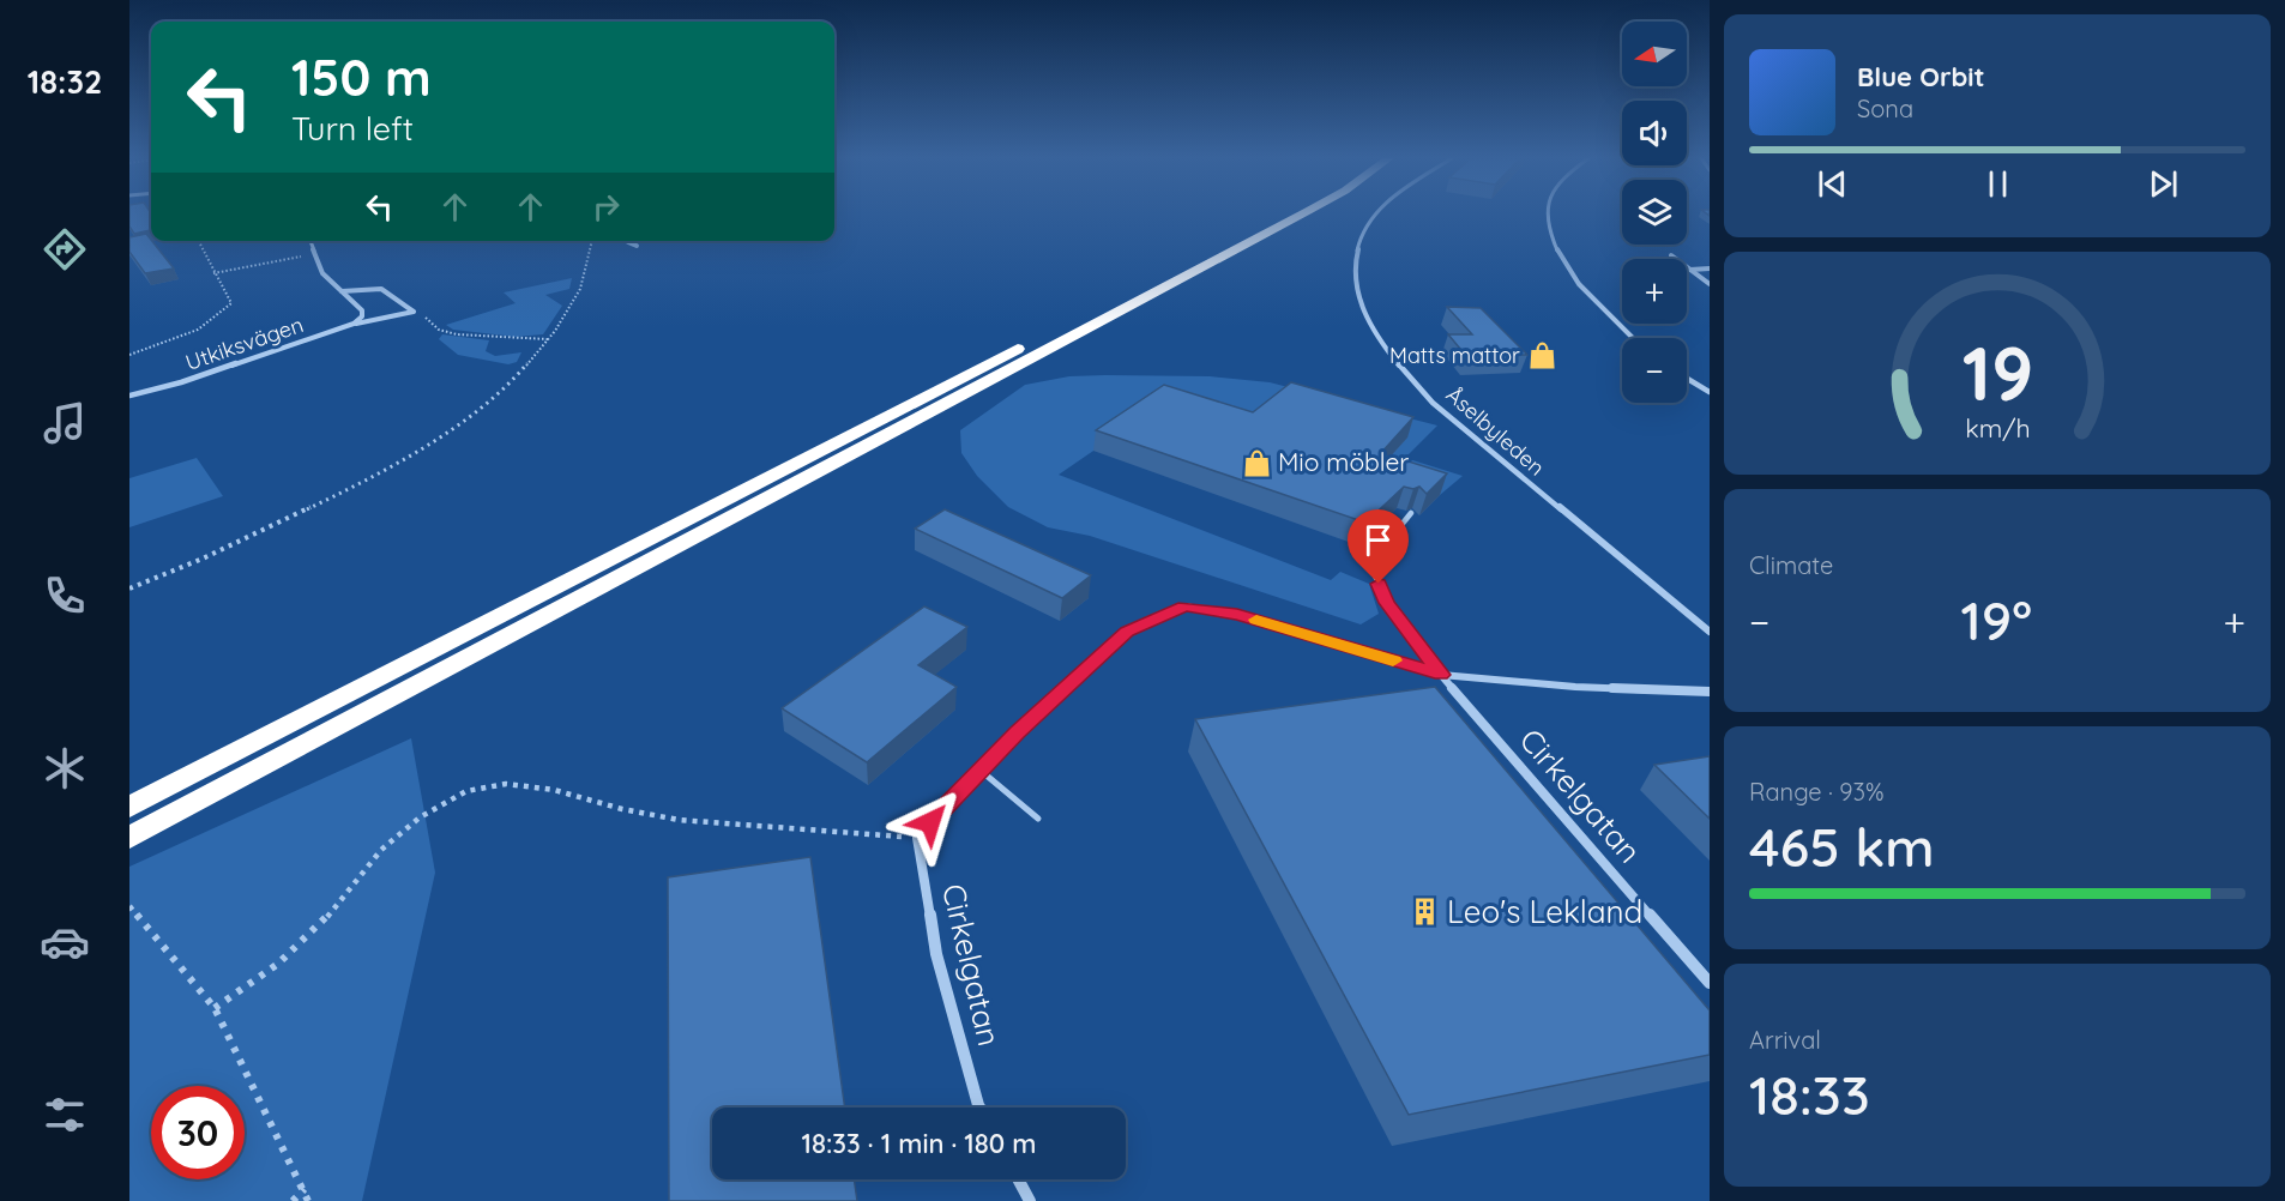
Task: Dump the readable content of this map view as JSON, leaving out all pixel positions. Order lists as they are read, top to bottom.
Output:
{
  "streets": {
    "street": ["Utkiksvägen", "Åselbyleden", "Cirkelgatan"]
  },
  "places": {
    "shop": ["Matts mattor", "Mio möbler"],
    "building": ["Leo's Lekland"]
  },
  "north": "left",
  "page": {
    "tabs": "18:32",
    "map_buttons": ["+", "−"],
    "turn": ["150 m", "Turn left"],
    "song": ["Blue Orbit", "Sona"],
    "tile": [
      "Climate",
      ["Range · 93%", "465 km"],
      ["Arrival", "18:33"]
    ],
    "heat": ["−", "19°", "+"],
    "limit": "30",
    "trip": "18:33 · 1 min · 180 m",
    "gauge": ["19", "km/h"]
  }
}
